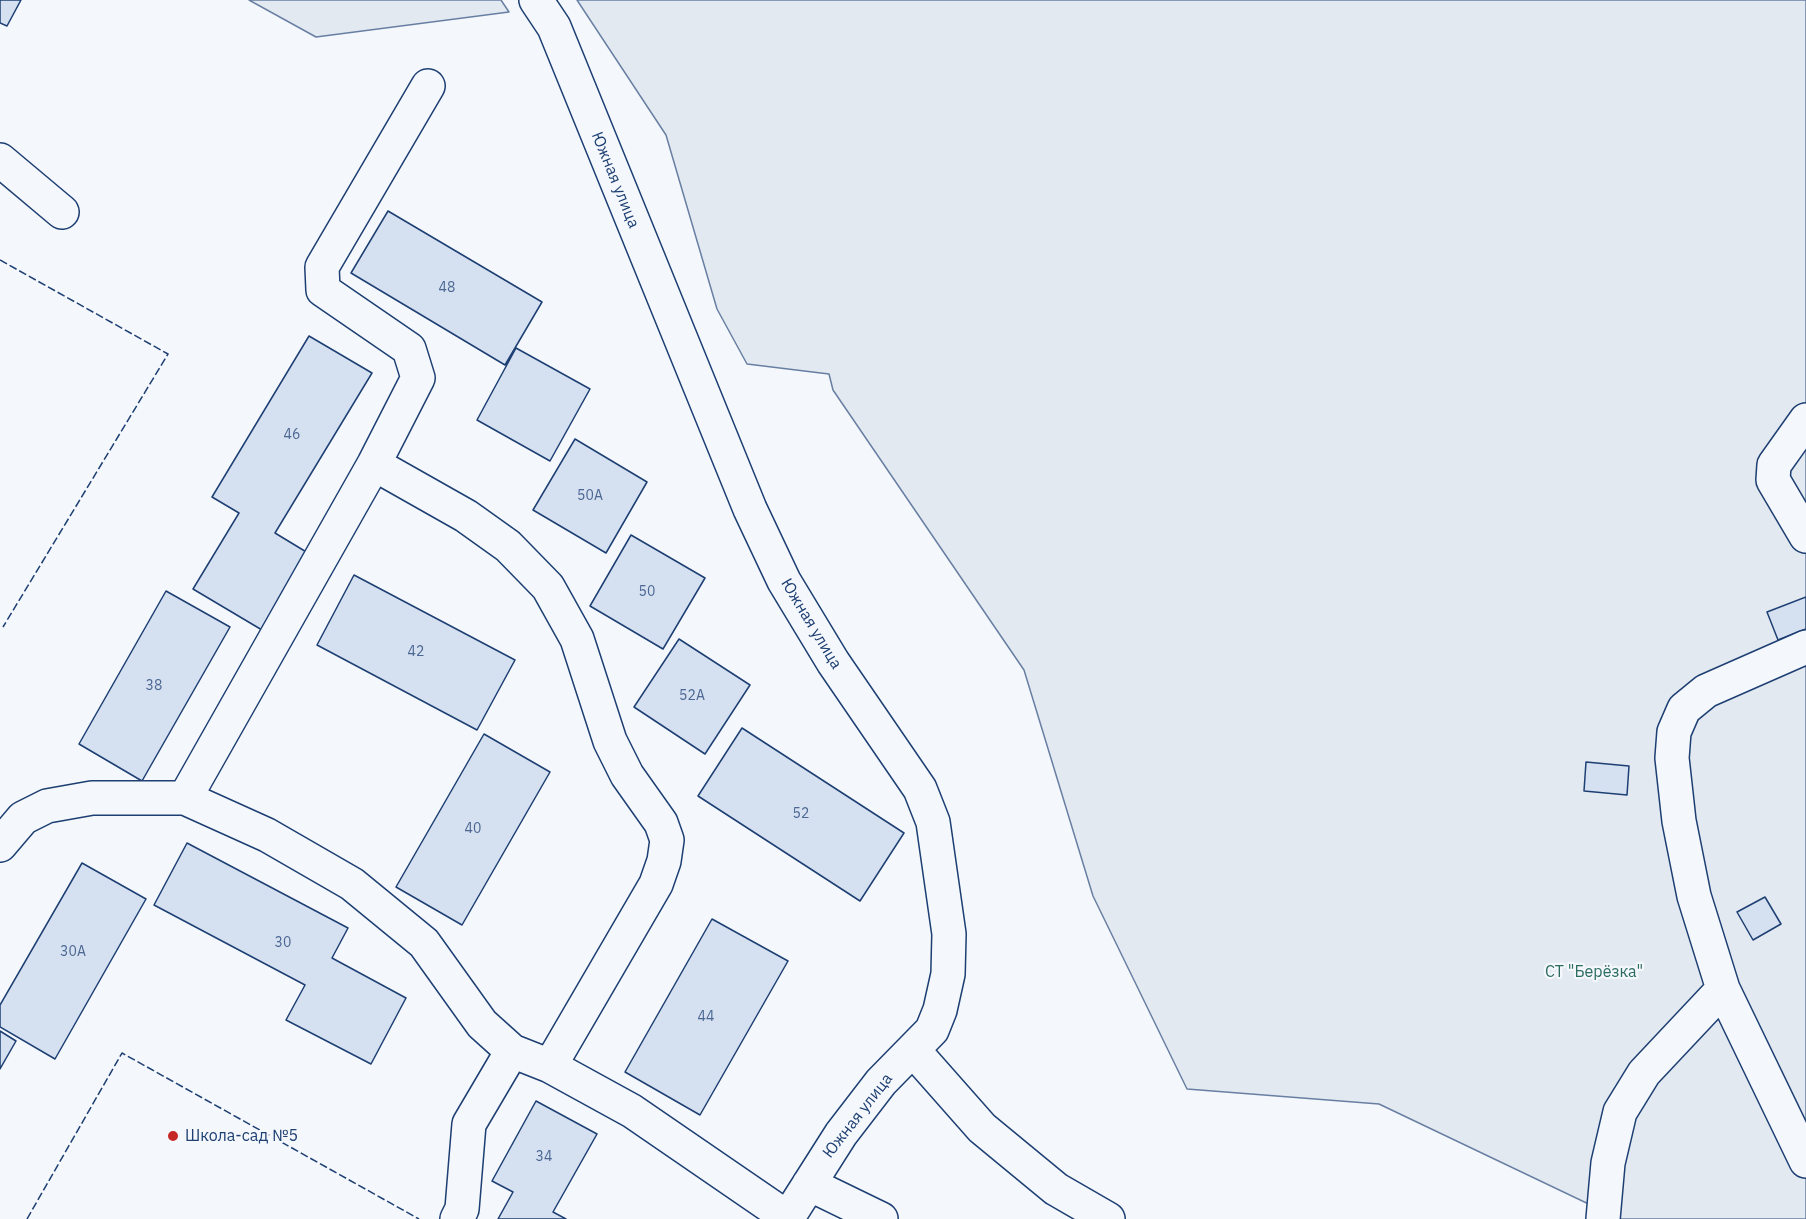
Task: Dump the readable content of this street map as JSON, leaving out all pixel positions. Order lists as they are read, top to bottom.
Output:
{
  "streets": {
    "street": ["Южная улица"]
  },
  "parks": ["СТ \"Берёзка\""],
  "places": ["Школа-сад №5"],
  "house_numbers": [
    "48",
    "46",
    "50А",
    "50",
    "42",
    "38",
    "52А",
    "52",
    "40",
    "30",
    "30А",
    "44",
    "34"
  ]
}
